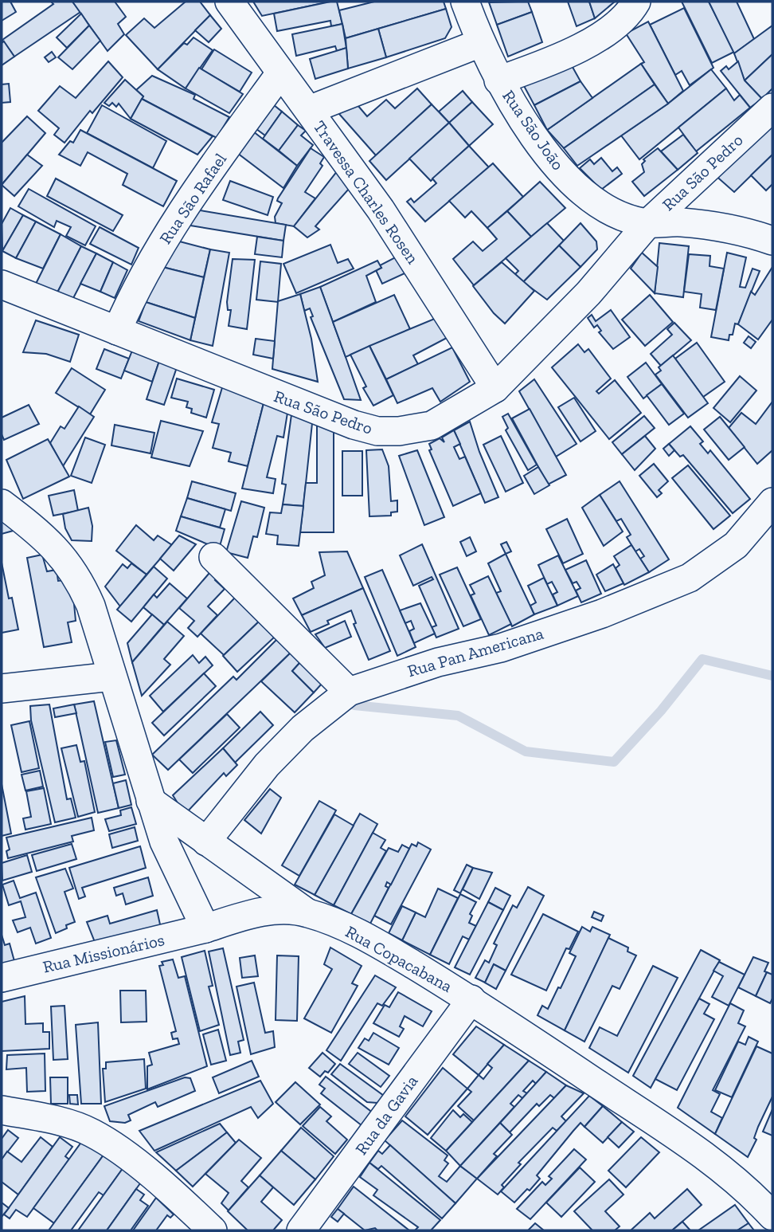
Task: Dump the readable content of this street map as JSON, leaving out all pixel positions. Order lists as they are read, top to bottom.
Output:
{
  "streets": {
    "street": [
      "Rua São João",
      "Rua São Pedro",
      "Travessa Charles Rosen",
      "Rua São Rafael",
      "Rua Pan Americana",
      "Rua Missionários",
      "Rua Copacabana",
      "Rua da Gavia"
    ]
  },
  "crossings": [
    ["Rua São João", "Rua São Pedro"],
    ["Rua São Pedro", "Travessa Charles Rosen"],
    ["Rua São Pedro", "Rua São Rafael"],
    ["Travessa Charles Rosen", "Rua São Rafael"],
    ["Rua Missionários", "Rua Copacabana"],
    ["Rua Copacabana", "Rua da Gavia"]
  ]
}
